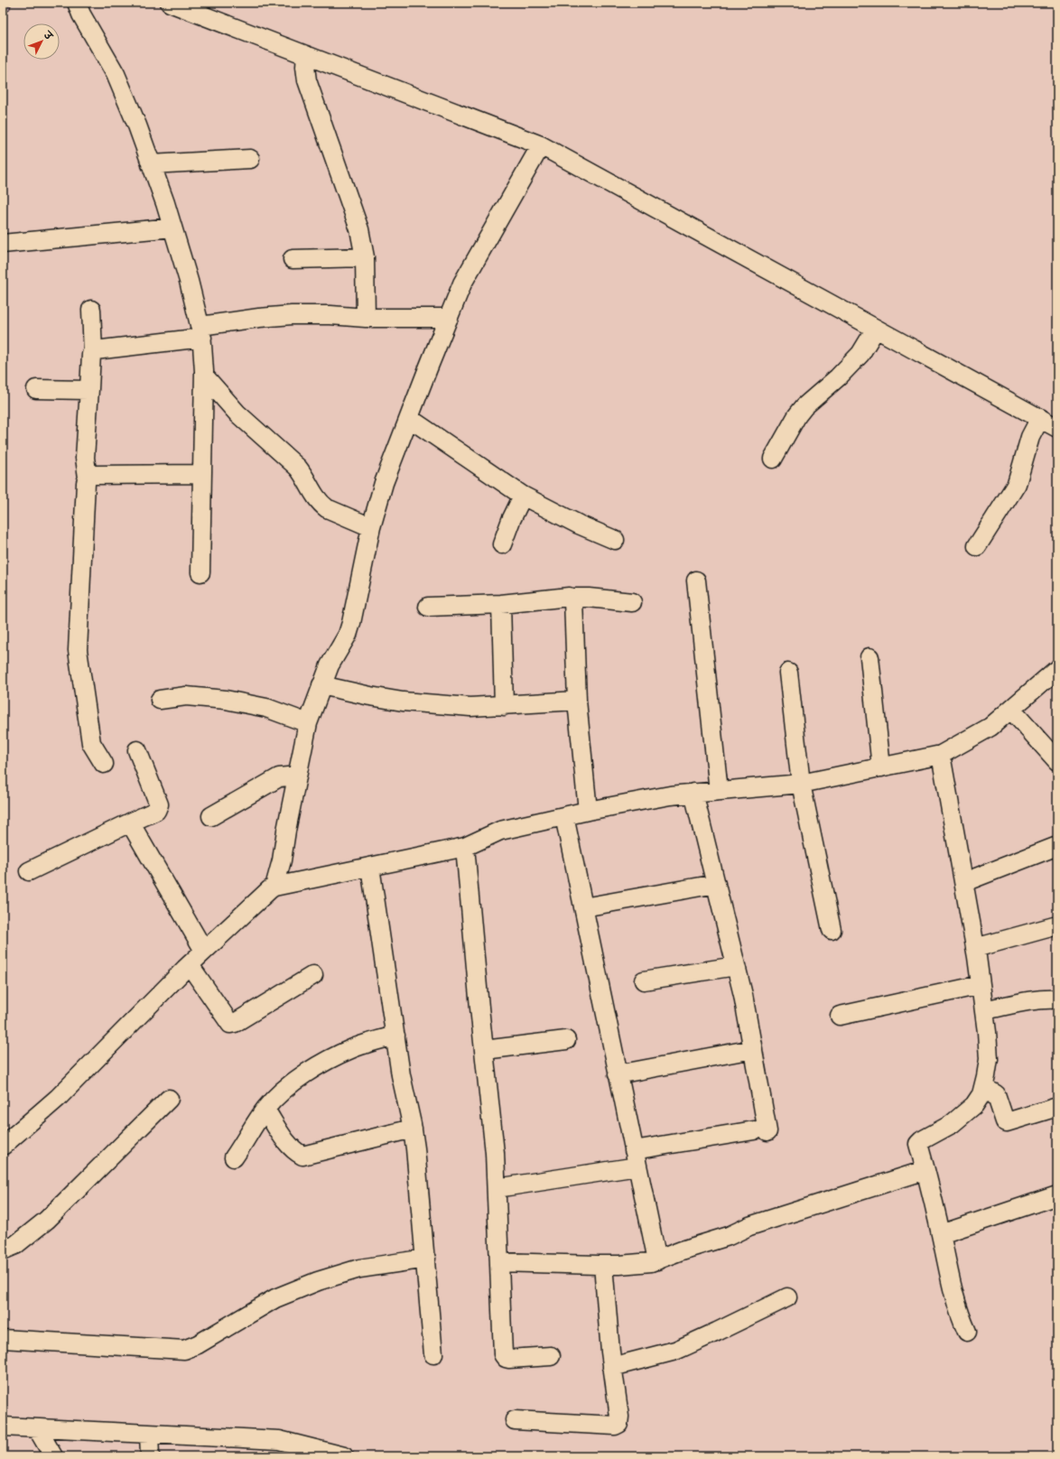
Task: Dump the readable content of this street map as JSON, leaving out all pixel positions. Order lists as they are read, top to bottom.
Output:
{
  "north": "top right"
}
